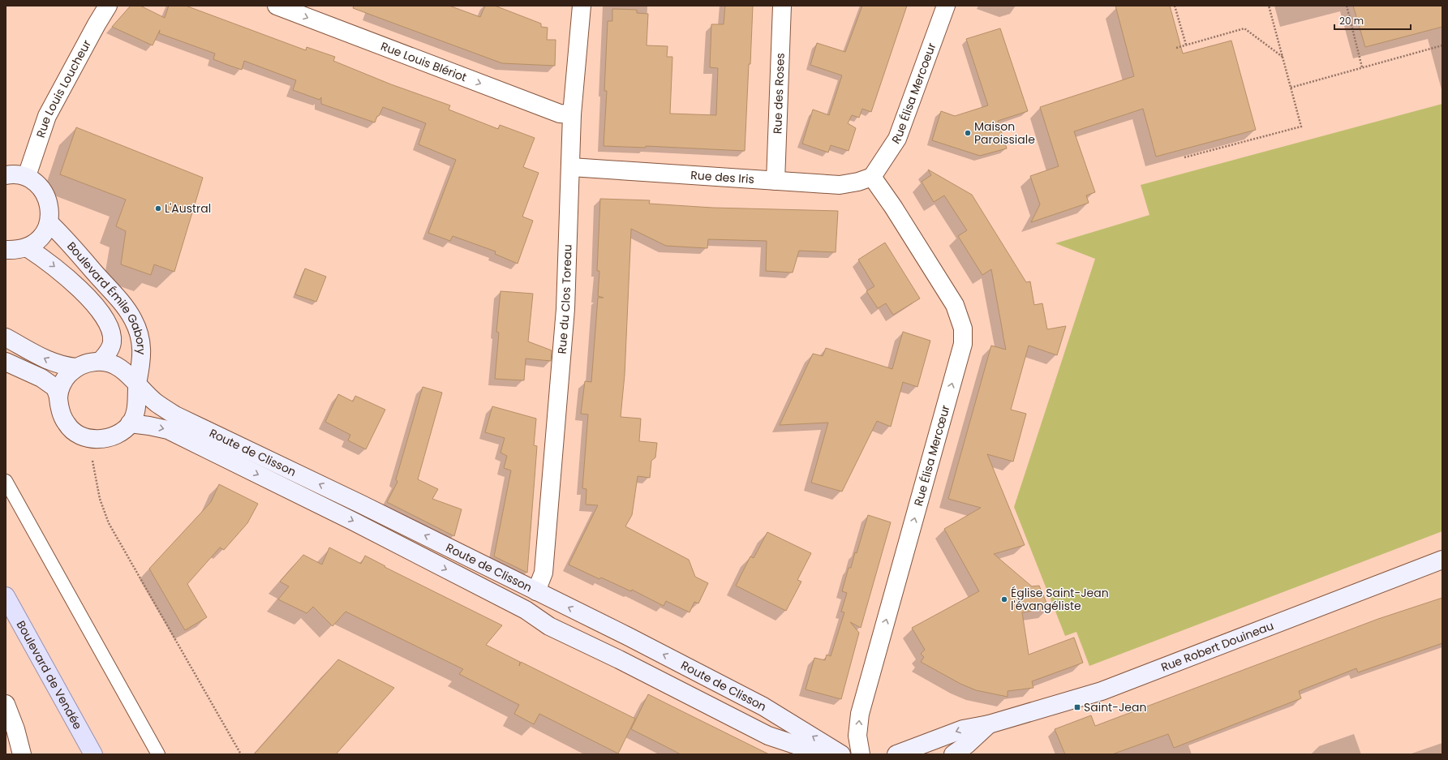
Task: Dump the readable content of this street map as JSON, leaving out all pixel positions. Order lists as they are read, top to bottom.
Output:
{
  "streets": {
    "main road": [
      "Boulevard Émile Gabory",
      "Route de Clisson",
      "Rue Robert Douineau",
      "Boulevard de Vendée"
    ],
    "street": [
      "Rue Louis Blériot",
      "Rue Louis Loucheur",
      "Rue Élisa Mercoeur",
      "Rue des Roses",
      "Rue des Iris",
      "Rue du Clos Toreau",
      "Rue Élisa Mercœur"
    ]
  },
  "crossings": [
    ["Rue Louis Blériot", "Rue du Clos Toreau"],
    ["Rue Élisa Mercoeur", "Rue des Iris"],
    ["Rue Élisa Mercoeur", "Rue Élisa Mercœur"],
    ["Rue des Roses", "Rue des Iris"],
    ["Rue des Iris", "Rue du Clos Toreau"],
    ["Rue des Iris", "Rue Élisa Mercœur"],
    ["Rue du Clos Toreau", "Route de Clisson"],
    ["Boulevard Émile Gabory", "Route de Clisson"]
  ],
  "one_way": ["Rue Louis Blériot", "Rue Élisa Mercœur"],
  "places": {
    "other": ["Maison Paroissiale", "L'Austral", "Église Saint-Jean l'évangéliste"],
    "transit": ["Saint-Jean"]
  },
  "scale_bar": "20 m"
}
